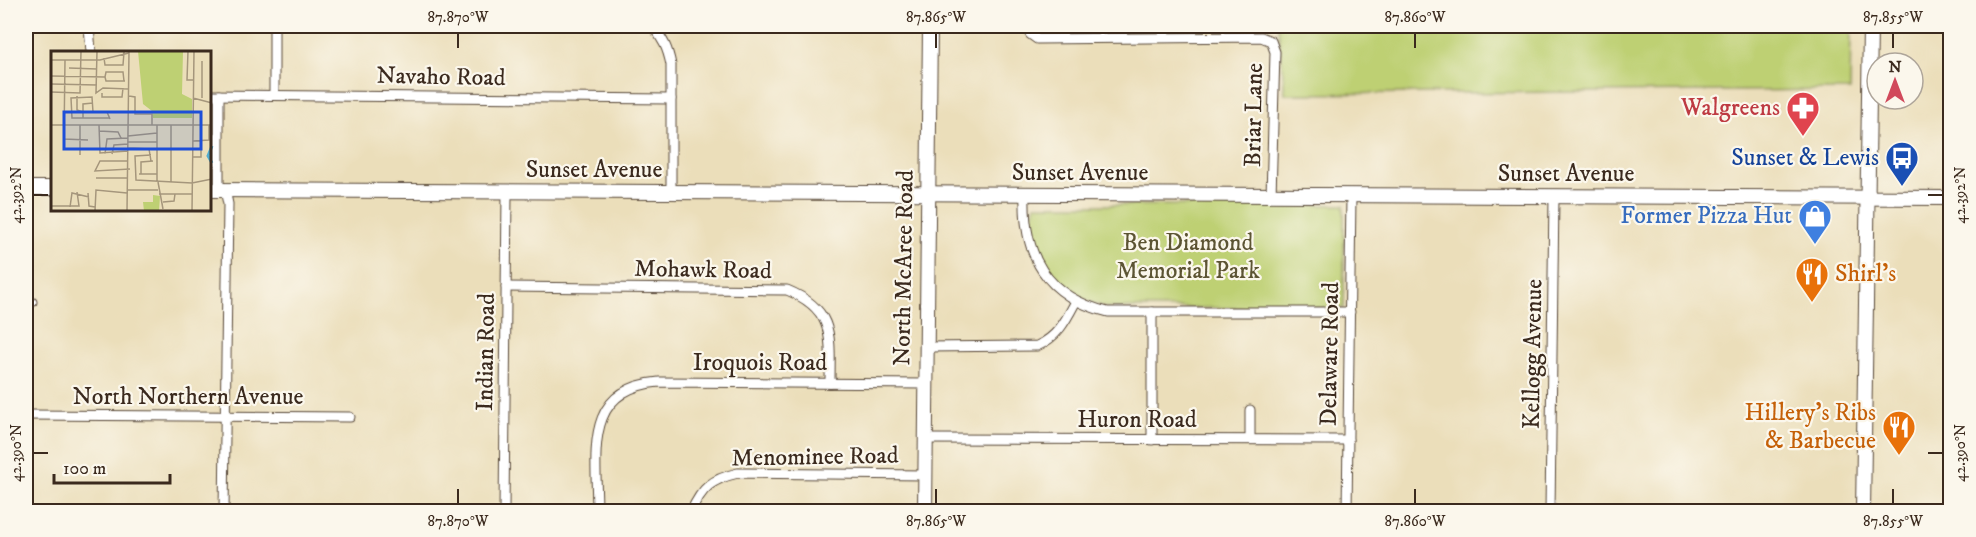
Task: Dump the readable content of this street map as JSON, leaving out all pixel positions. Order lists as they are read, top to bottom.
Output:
{
  "streets": {
    "street": [
      "Navaho Road",
      "Briar Lane",
      "Sunset Avenue",
      "North McAree Road",
      "Mohawk Road",
      "Indian Road",
      "Delaware Road",
      "Kellogg Avenue",
      "Iroquois Road",
      "North Northern Avenue",
      "Huron Road",
      "Menominee Road"
    ]
  },
  "crossings": [
    ["Briar Lane", "Sunset Avenue"],
    ["Sunset Avenue", "North McAree Road"],
    ["Sunset Avenue", "Indian Road"],
    ["Sunset Avenue", "Delaware Road"],
    ["Sunset Avenue", "Kellogg Avenue"],
    ["North McAree Road", "Iroquois Road"],
    ["North McAree Road", "Huron Road"],
    ["North McAree Road", "Menominee Road"],
    ["Mohawk Road", "Indian Road"],
    ["Mohawk Road", "Iroquois Road"],
    ["Delaware Road", "Huron Road"]
  ],
  "parks": ["Ben Diamond Memorial Park"],
  "places": {
    "pharmacy": ["Walgreens"],
    "bus stop": ["Sunset & Lewis"],
    "shop": ["Former Pizza Hut"],
    "restaurant": ["Shirl's", "Hillery's Ribs & Barbecue"]
  },
  "scale_bar": "100 m",
  "north": "top",
  "coordinates": [
    "87.870°W",
    "87.865°W",
    "87.860°W",
    "87.855°W",
    "42.392°N",
    "42.390°N"
  ]
}
